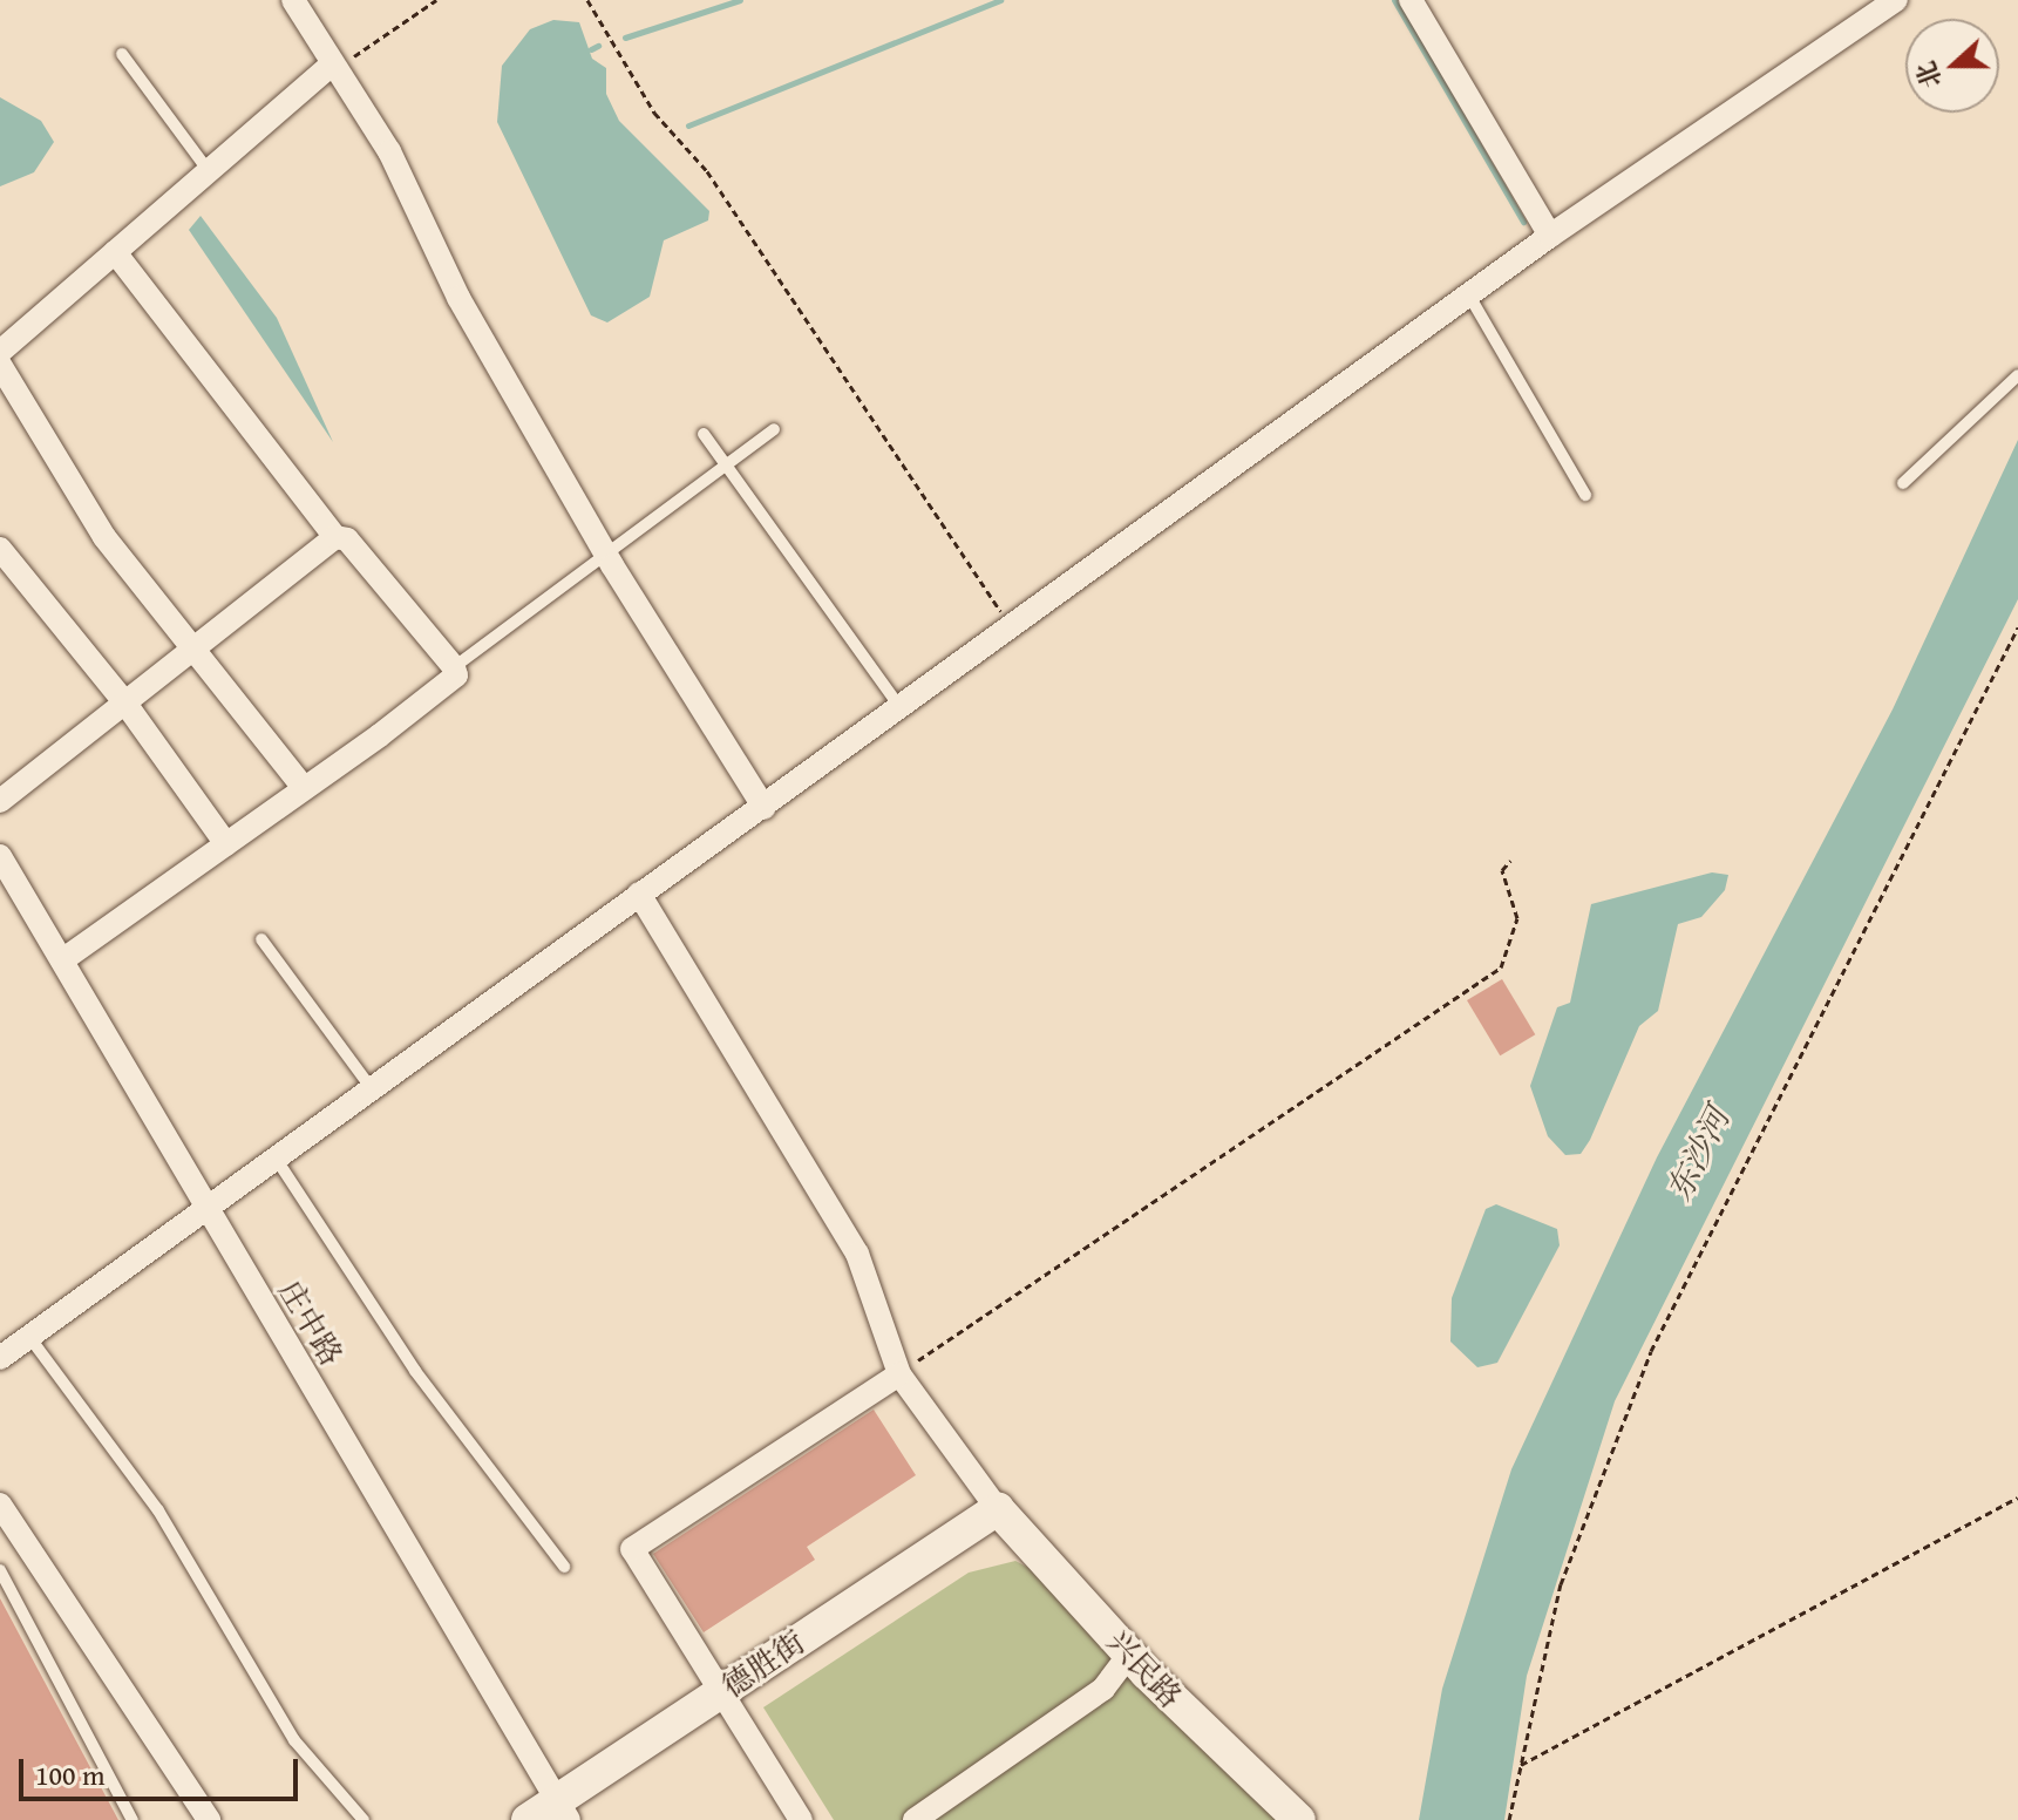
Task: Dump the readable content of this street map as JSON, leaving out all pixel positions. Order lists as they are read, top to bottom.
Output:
{
  "streets": {
    "street": ["庄中路", "德胜街", "兴民路"]
  },
  "crossings": [
    ["庄中路", "德胜街"],
    ["德胜街", "兴民路"]
  ],
  "water": ["东沙河"],
  "scale_bar": "100 m",
  "north": "left"
}
